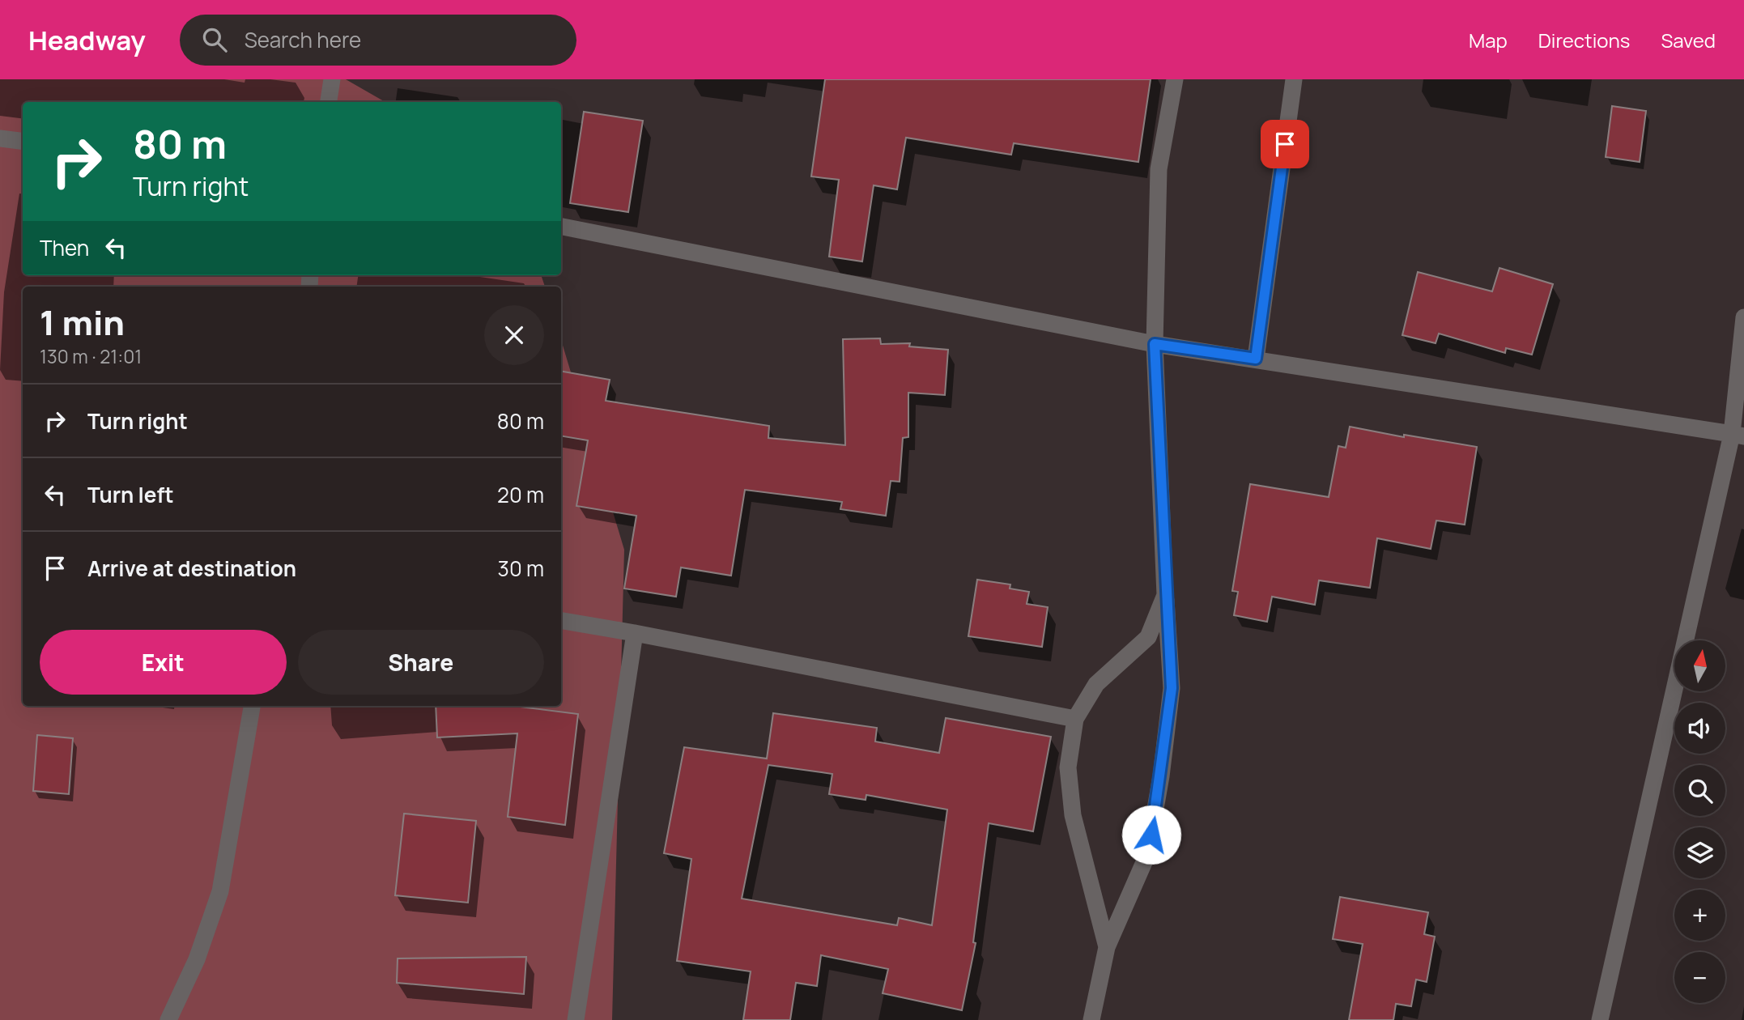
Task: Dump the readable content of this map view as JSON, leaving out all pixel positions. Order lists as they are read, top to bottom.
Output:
{
  "north": "top",
  "page": {
    "header": "Headway",
    "search": "Search here",
    "nav": ["Map", "Directions", "Saved"],
    "turn": ["80 m", "Turn right"],
    "then": "Then",
    "heading": ["1 min", "130 m · 21:01"],
    "list": [
      {
        "name": "Turn right",
        "value": "80 m"
      },
      {
        "name": "Turn left",
        "value": "20 m"
      },
      {
        "name": "Arrive at destination",
        "value": "30 m"
      }
    ],
    "buttons": ["Exit", "Share"],
    "map_buttons": ["+", "−"]
  }
}
